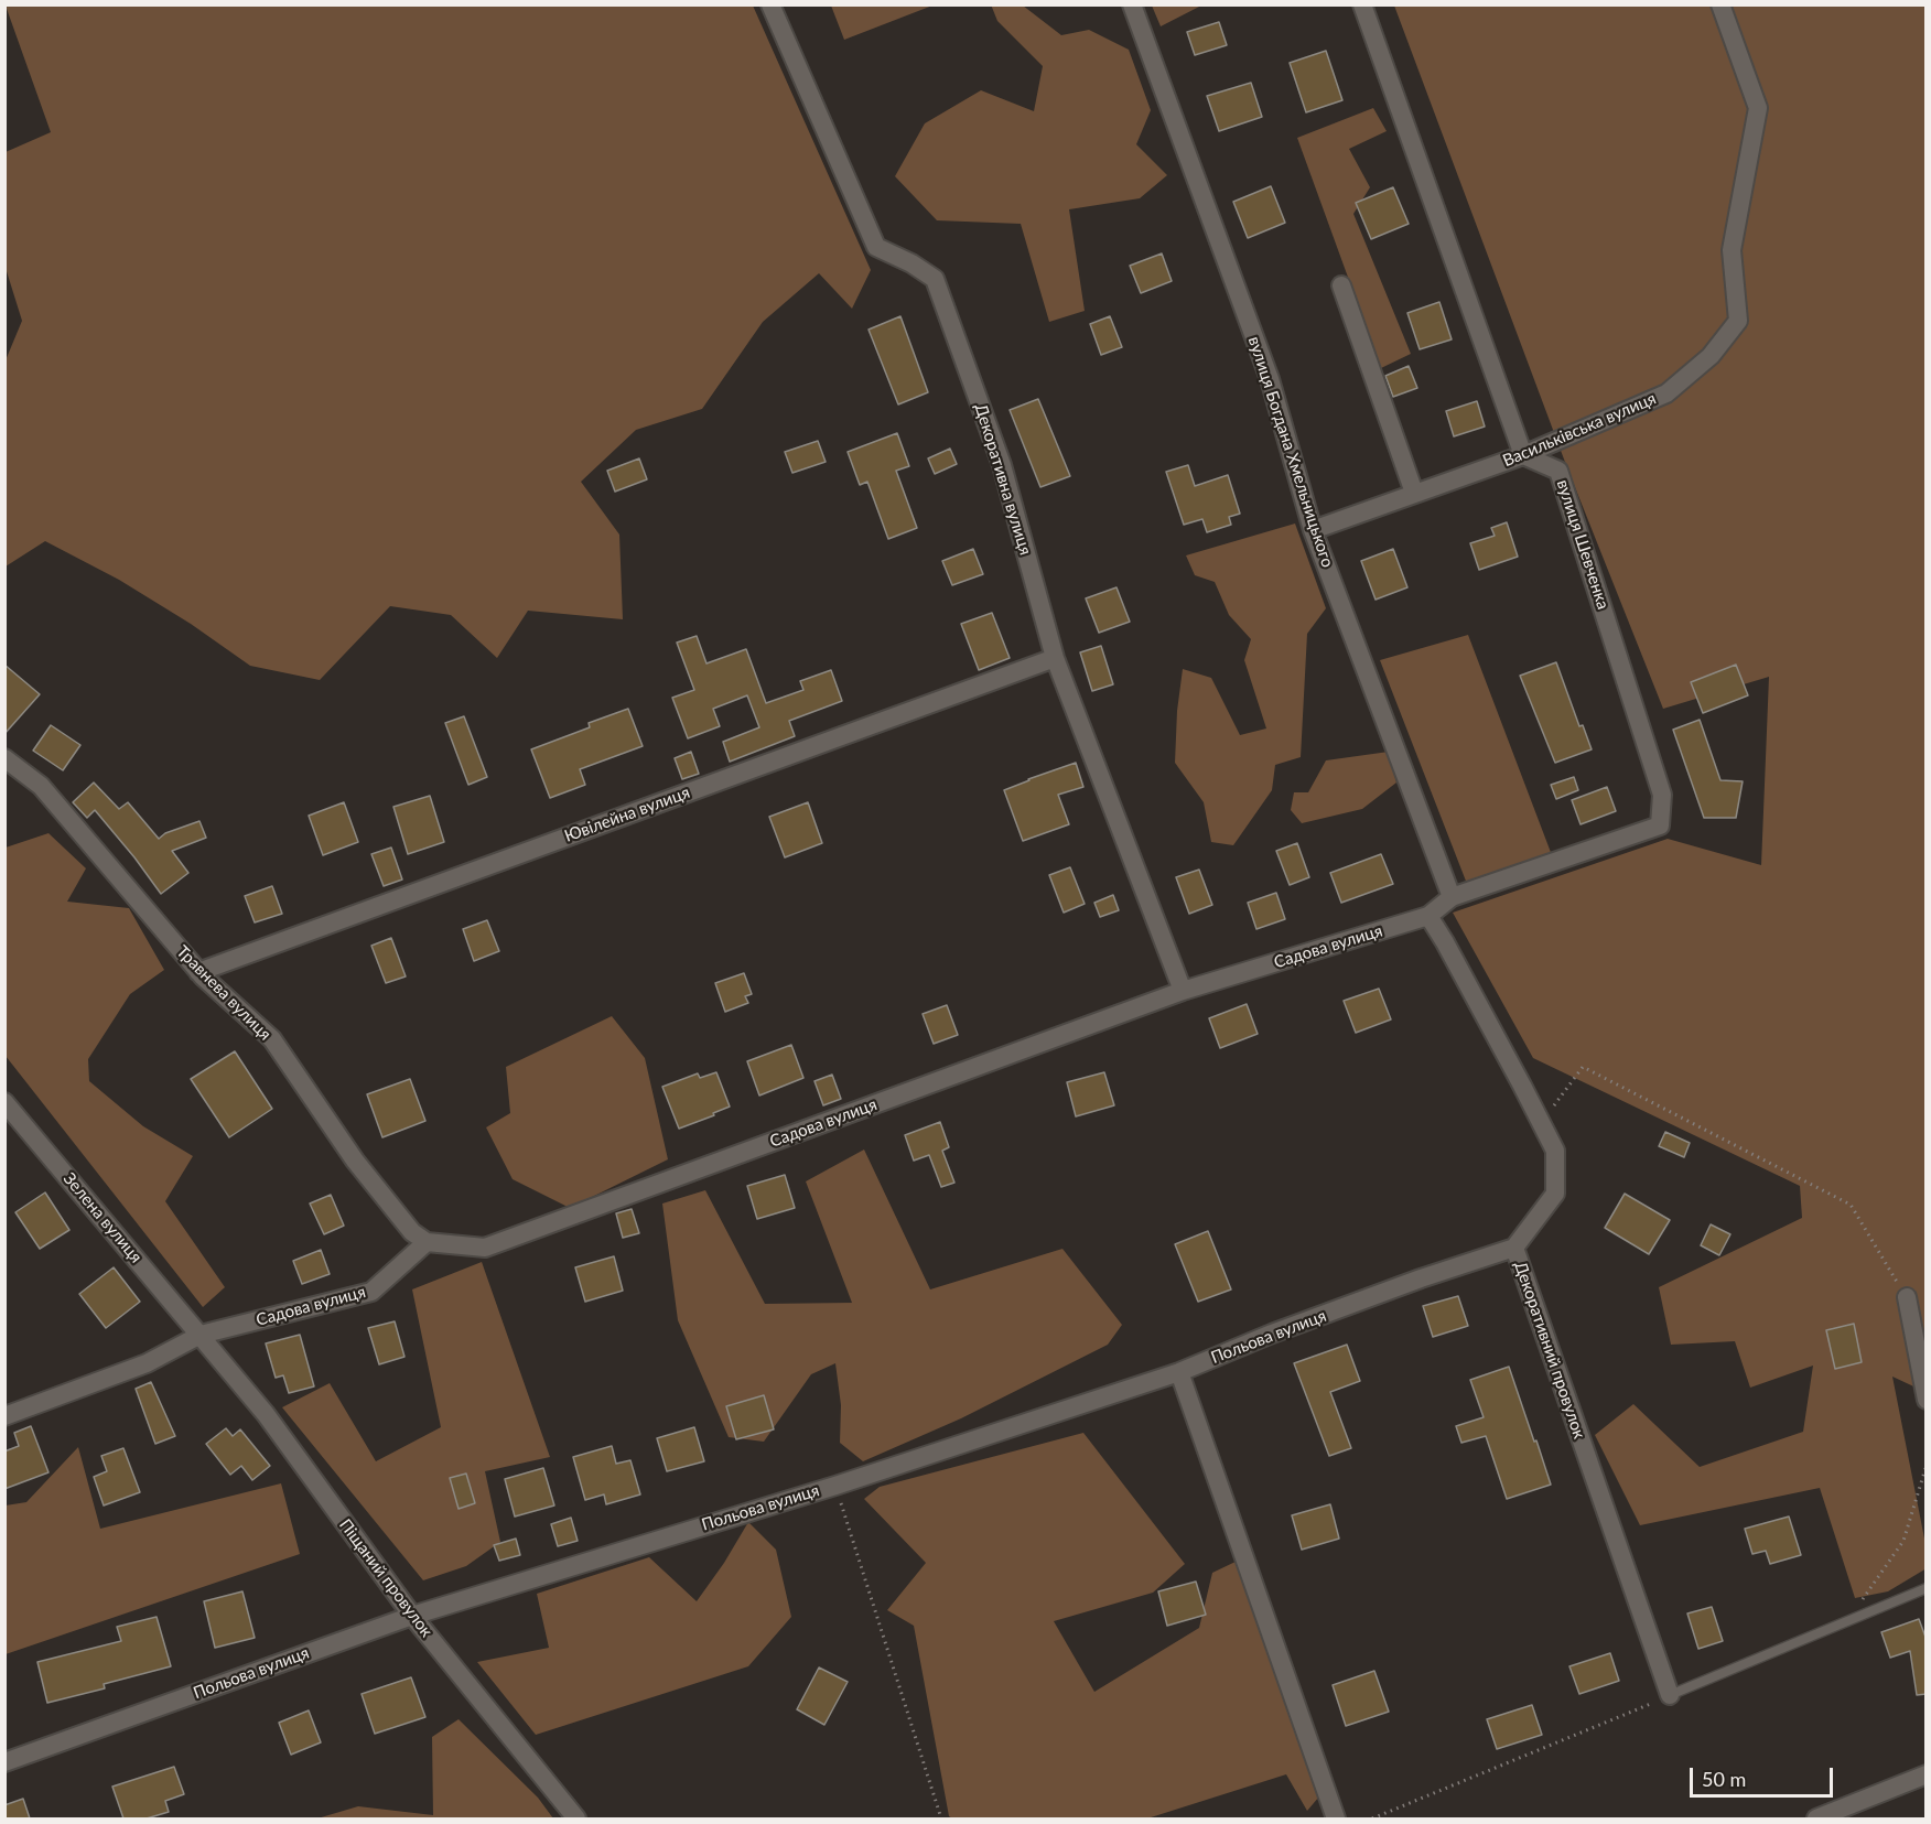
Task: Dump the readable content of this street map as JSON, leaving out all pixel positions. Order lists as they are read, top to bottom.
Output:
{
  "streets": {
    "street": [
      "Васильківська вулиця",
      "вулиця Богдана Хмельницького",
      "Декоративна вулиця",
      "вулиця Шевченка",
      "Ювілейна вулиця",
      "Садова вулиця",
      "Травнева вулиця",
      "Зелена вулиця",
      "Польова вулиця",
      "Декоративний провулок",
      "Піщаний провулок"
    ]
  },
  "crossings": [
    ["Васильківська вулиця", "вулиця Богдана Хмельницького"],
    ["Васильківська вулиця", "вулиця Шевченка"],
    ["вулиця Богдана Хмельницького", "вулиця Шевченка"],
    ["вулиця Богдана Хмельницького", "Садова вулиця"],
    ["Декоративна вулиця", "Ювілейна вулиця"],
    ["Декоративна вулиця", "Садова вулиця"],
    ["вулиця Шевченка", "Садова вулиця"],
    ["Ювілейна вулиця", "Травнева вулиця"],
    ["Садова вулиця", "Травнева вулиця"],
    ["Садова вулиця", "Зелена вулиця"],
    ["Садова вулиця", "Декоративний провулок"],
    ["Садова вулиця", "Піщаний провулок"],
    ["Зелена вулиця", "Піщаний провулок"],
    ["Польова вулиця", "Декоративний провулок"],
    ["Польова вулиця", "Піщаний провулок"]
  ],
  "scale_bar": "50 m"
}
